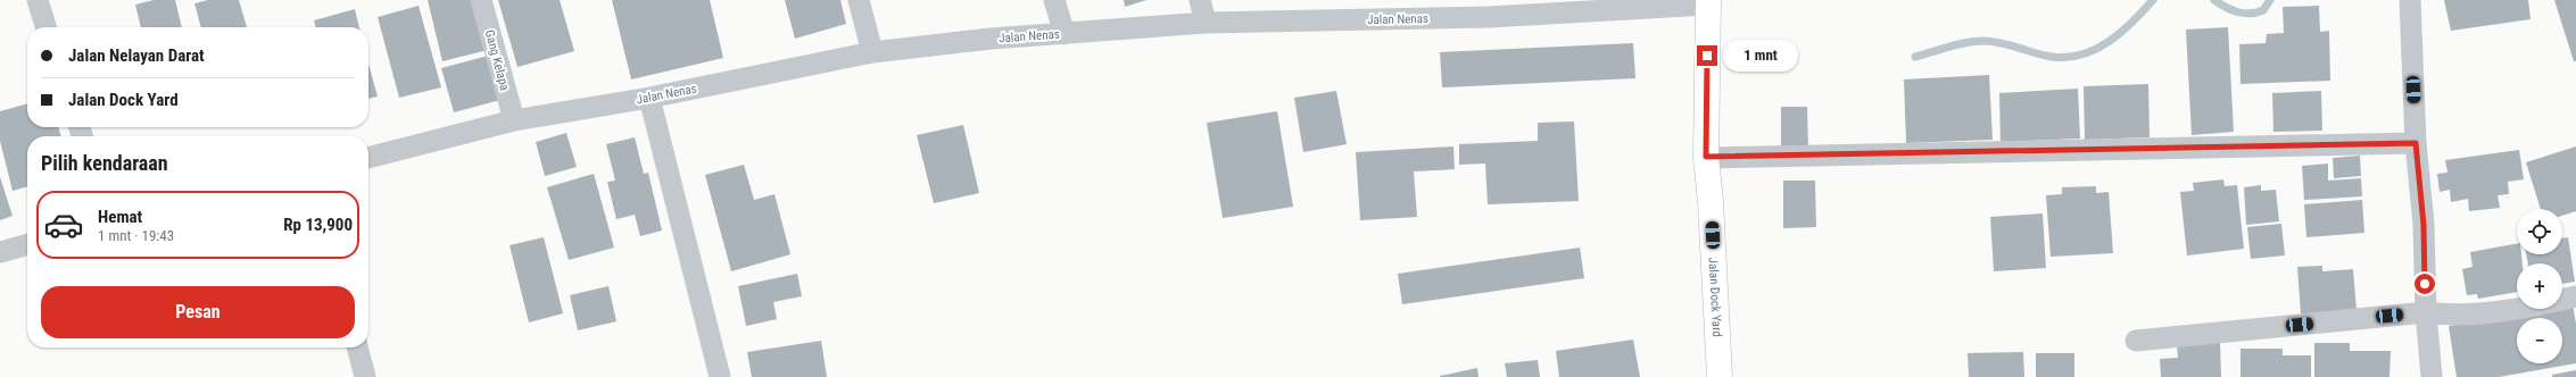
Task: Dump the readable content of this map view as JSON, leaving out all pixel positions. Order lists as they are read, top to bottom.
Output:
{
  "streets": {
    "street": ["Jalan Nenas", "Gang Kelapa", "Jalan Dock Yard"]
  },
  "crossings": [
    ["Jalan Nenas", "Gang Kelapa"],
    ["Jalan Nenas", "Jalan Dock Yard"]
  ],
  "page": {
    "banner": ["Jalan Nelayan Darat", "Jalan Dock Yard"],
    "bubble": "1 mnt",
    "heading": "Pilih kendaraan",
    "list": [
      {
        "name": "Hemat",
        "note": "1 mnt · 19:43",
        "value": "Rp 13,900"
      }
    ],
    "map_buttons": ["+", "−"],
    "buttons": "Pesan"
  }
}
